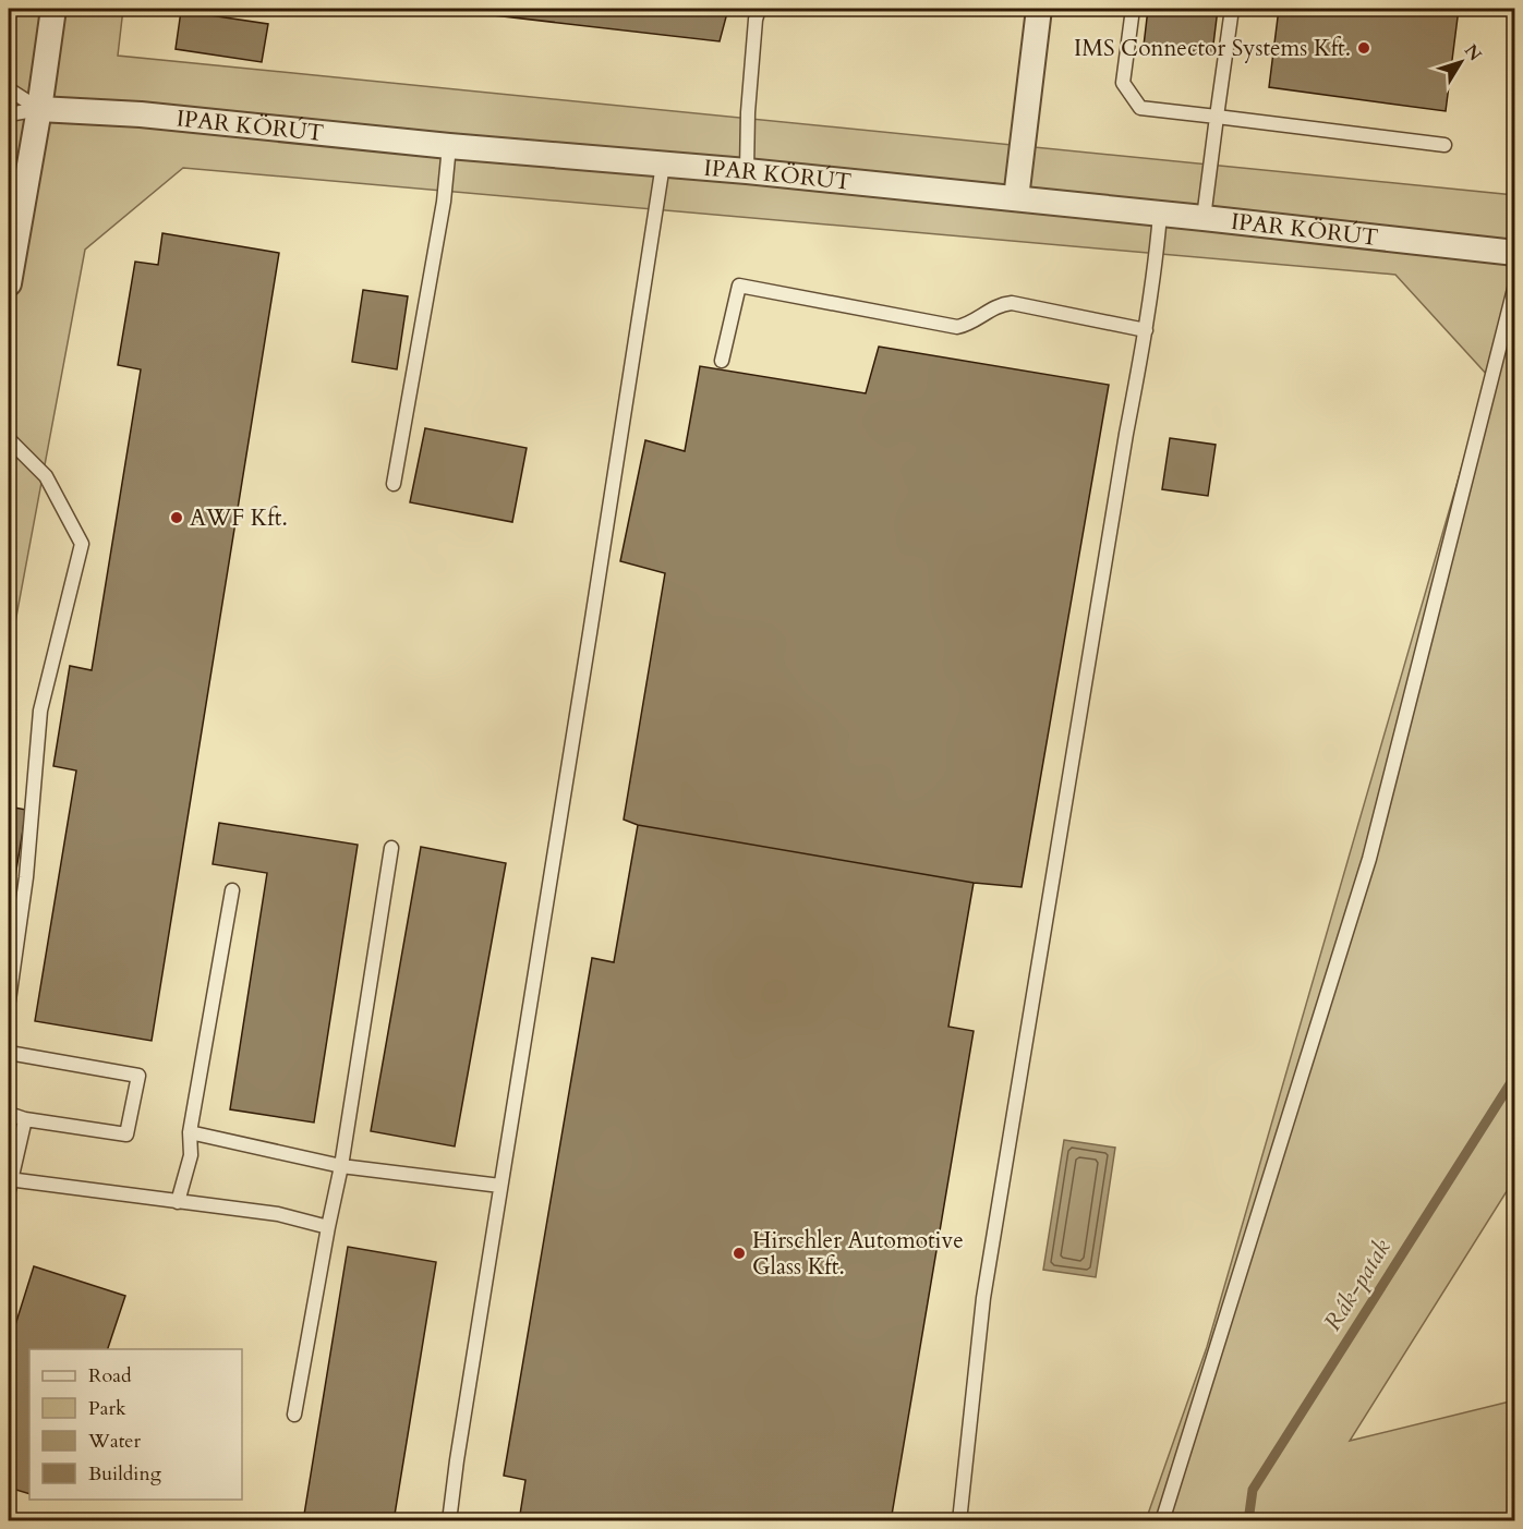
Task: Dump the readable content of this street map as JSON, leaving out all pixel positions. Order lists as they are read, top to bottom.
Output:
{
  "streets": {
    "street": ["IPAR KÖRÚT"]
  },
  "water": ["Rák-patak"],
  "places": ["IMS Connector Systems Kft.", "AWF Kft.", "Hirschler Automotive Glass Kft."],
  "legend": [
    "Road",
    "Park",
    "Water",
    "Building"
  ],
  "north": "top right"
}
